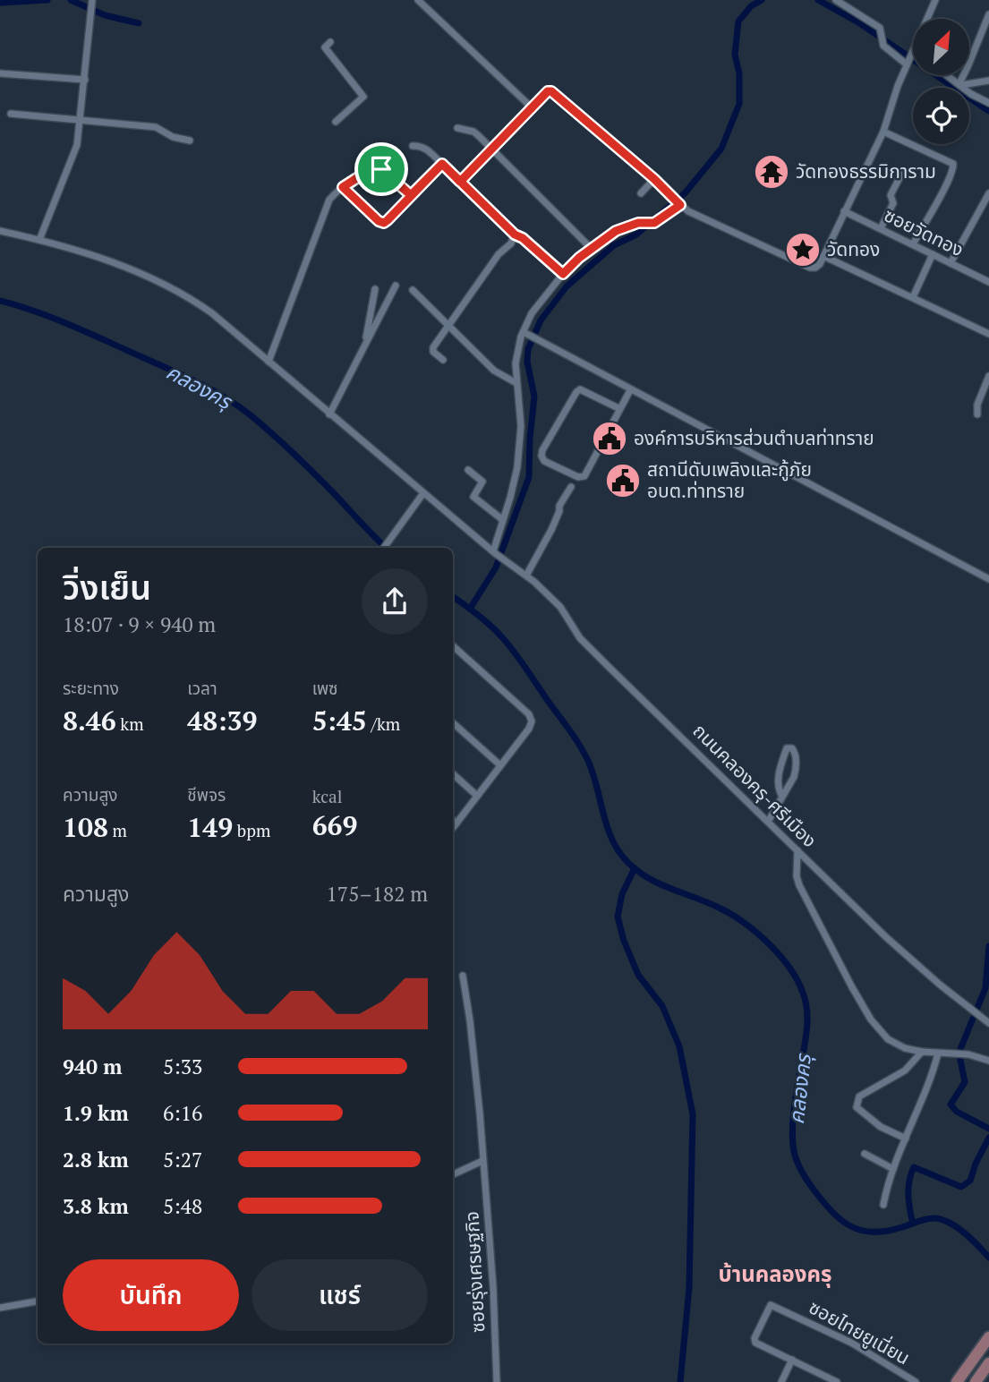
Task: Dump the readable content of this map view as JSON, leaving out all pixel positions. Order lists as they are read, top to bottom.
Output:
{
  "streets": {
    "street": [
      "ซอยวัดทอง",
      "ถนนคลองครุ-ศรีเมือง",
      "ซอยรุ่งเศรษฐกิจ",
      "ซอยไทยยูเนี่ยน"
    ]
  },
  "districts": ["บ้านคลองครุ"],
  "water": ["คลองครุ"],
  "places": {
    "temple": ["วัดทองธรรมิการาม"],
    "place": ["วัดทอง"],
    "public building": ["องค์การบริหารส่วนตำบลท่าทราย", "สถานีดับเพลิงและกู้ภัย อบต.ท่าทราย"]
  },
  "north": "top right",
  "page": {
    "heading": ["วิ่งเย็น", "18:07 · 9 × 940 m"],
    "stats": [
      ["ระยะทาง", "8.46 km"],
      ["เวลา", "48:39"],
      ["เพซ", "5:45 /km"],
      ["ความสูง", "108 m"],
      ["ชีพจร", "149 bpm"],
      ["kcal", "669"]
    ],
    "chart": ["ความสูง", "175–182 m"],
    "list": [
      {
        "name": "940 m",
        "note": "5:33"
      },
      {
        "name": "1.9 km",
        "note": "6:16"
      },
      {
        "name": "2.8 km",
        "note": "5:27"
      },
      {
        "name": "3.8 km",
        "note": "5:48"
      }
    ],
    "buttons": ["บันทึก", "แชร์"]
  }
}
